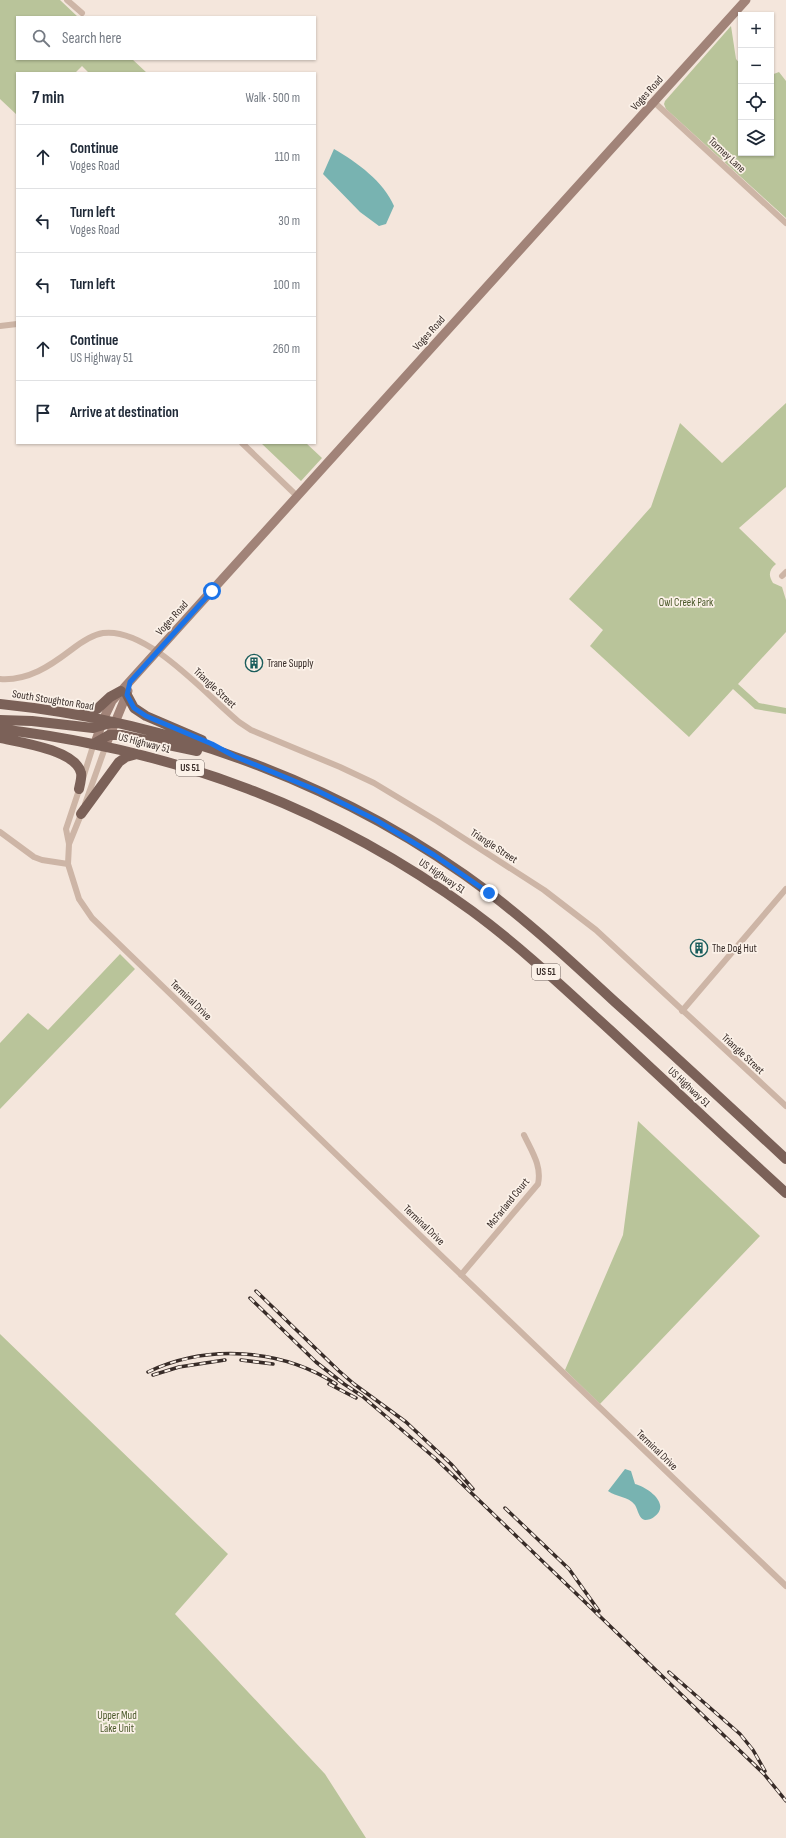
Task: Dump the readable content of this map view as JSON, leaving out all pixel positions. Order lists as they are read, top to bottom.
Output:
{
  "streets": {
    "main road": ["South Stoughton Road", "US Highway 51", "US 51"],
    "street": [
      "Voges Road",
      "Tormey Lane",
      "Triangle Street",
      "Terminal Drive",
      "McFarland Court"
    ]
  },
  "crossings": [
    ["Voges Road", "Tormey Lane"],
    ["Voges Road", "Triangle Street"],
    ["Voges Road", "South Stoughton Road"],
    ["Voges Road", "US Highway 51"],
    ["Voges Road", "Terminal Drive"],
    ["South Stoughton Road", "US Highway 51"],
    ["US Highway 51", "Terminal Drive"],
    ["Terminal Drive", "McFarland Court"]
  ],
  "parks": ["Owl Creek Park", "Upper Mud Lake Unit"],
  "places": {
    "building": ["Trane Supply", "The Dog Hut"]
  },
  "page": {
    "map_buttons": ["+", "−"],
    "search": "Search here",
    "heading": ["7 min", "Walk · 500 m"],
    "list": [
      ["Continue", "Voges Road", "110 m"],
      ["Turn left", "Voges Road", "30 m"],
      ["Turn left", "100 m"],
      ["Continue", "US Highway 51", "260 m"],
      "Arrive at destination"
    ]
  }
}
